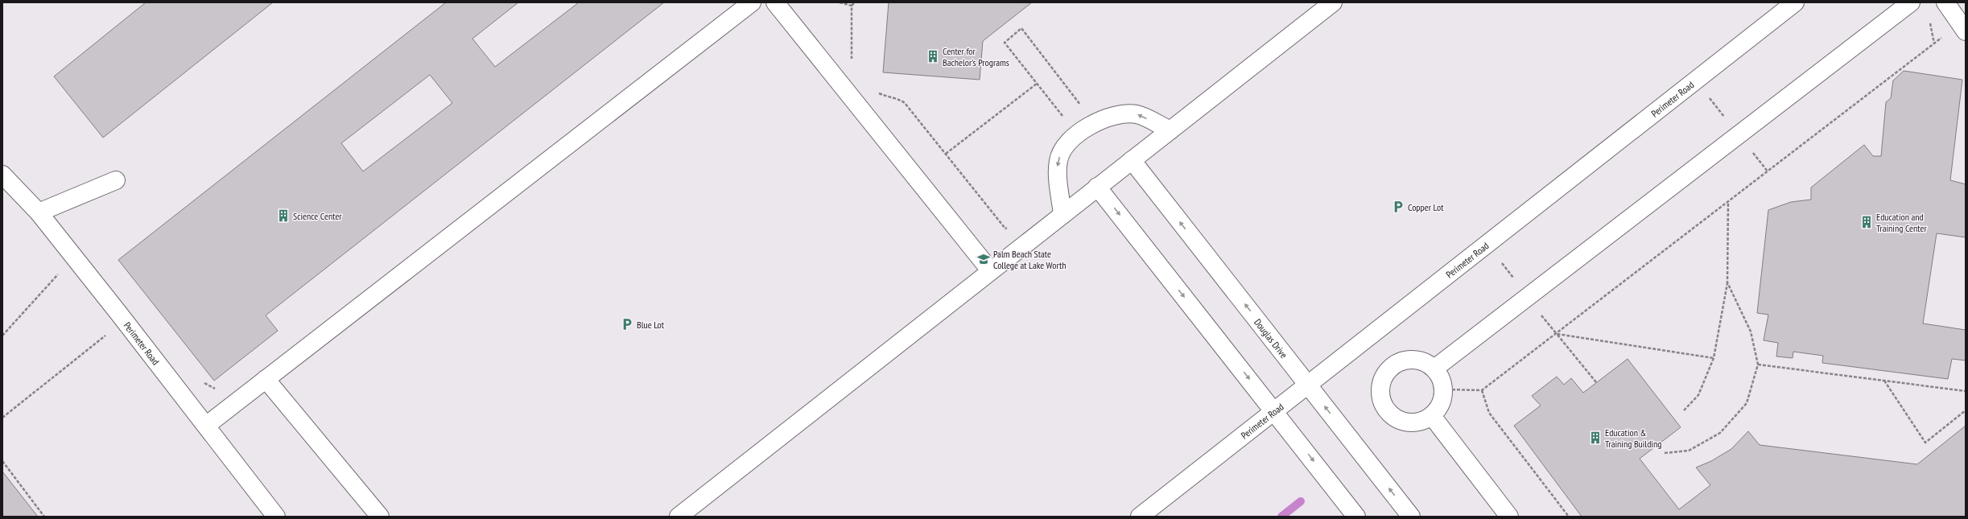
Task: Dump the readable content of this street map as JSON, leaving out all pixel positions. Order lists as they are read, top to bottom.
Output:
{
  "streets": {
    "street": ["Perimeter Road", "Douglas Drive"]
  },
  "crossings": [
    ["Perimeter Road", "Douglas Drive"]
  ],
  "places": {
    "building": [
      "Center for Bachelor’s Programs",
      "Science Center",
      "Education and Training Center",
      "Education & Training Building"
    ],
    "parking": ["Copper Lot", "Blue Lot"],
    "school or university": ["Palm Beach State College at Lake Worth"]
  }
}
